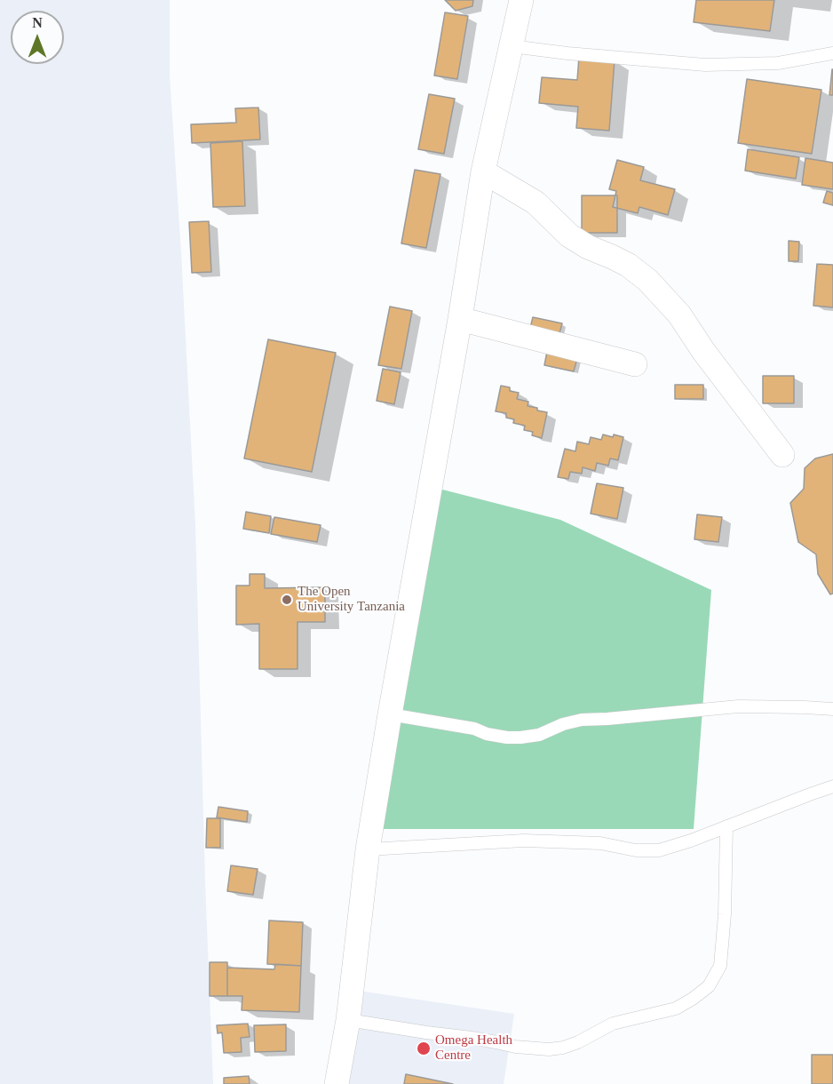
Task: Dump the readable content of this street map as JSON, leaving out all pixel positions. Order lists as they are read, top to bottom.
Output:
{
  "places": ["The Open University Tanzania", "Omega Health Centre"],
  "north": "top"
}
